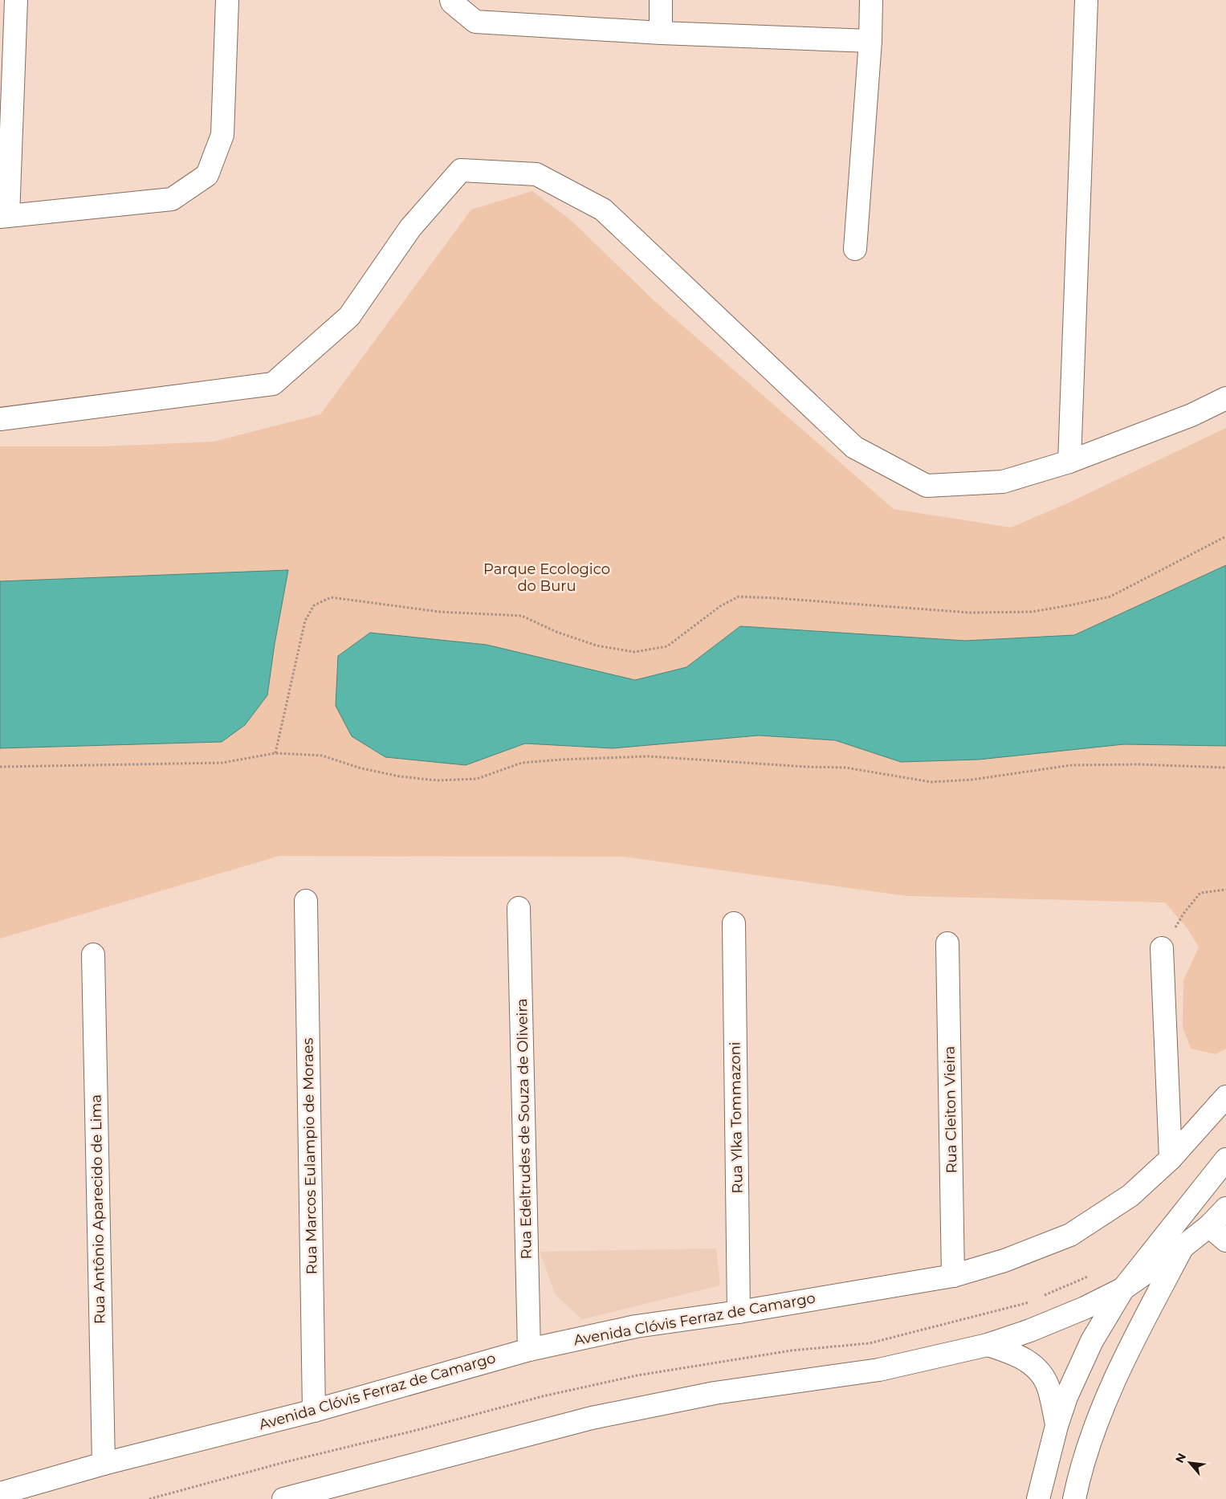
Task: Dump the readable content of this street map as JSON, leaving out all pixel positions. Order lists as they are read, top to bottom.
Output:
{
  "streets": {
    "street": [
      "Rua Cleiton Vieira",
      "Rua Ylka Tommazoni",
      "Rua Edeltrudes de Souza de Oliveira",
      "Rua Marcos Eulampio de Moraes",
      "Rua Antônio Aparecido de Lima",
      "Avenida Clóvis Ferraz de Camargo"
    ]
  },
  "crossings": [
    ["Rua Cleiton Vieira", "Avenida Clóvis Ferraz de Camargo"],
    ["Rua Ylka Tommazoni", "Avenida Clóvis Ferraz de Camargo"],
    ["Rua Edeltrudes de Souza de Oliveira", "Avenida Clóvis Ferraz de Camargo"],
    ["Rua Marcos Eulampio de Moraes", "Avenida Clóvis Ferraz de Camargo"],
    ["Rua Antônio Aparecido de Lima", "Avenida Clóvis Ferraz de Camargo"]
  ],
  "parks": ["Parque Ecologico do Buru"],
  "north": "top left"
}
